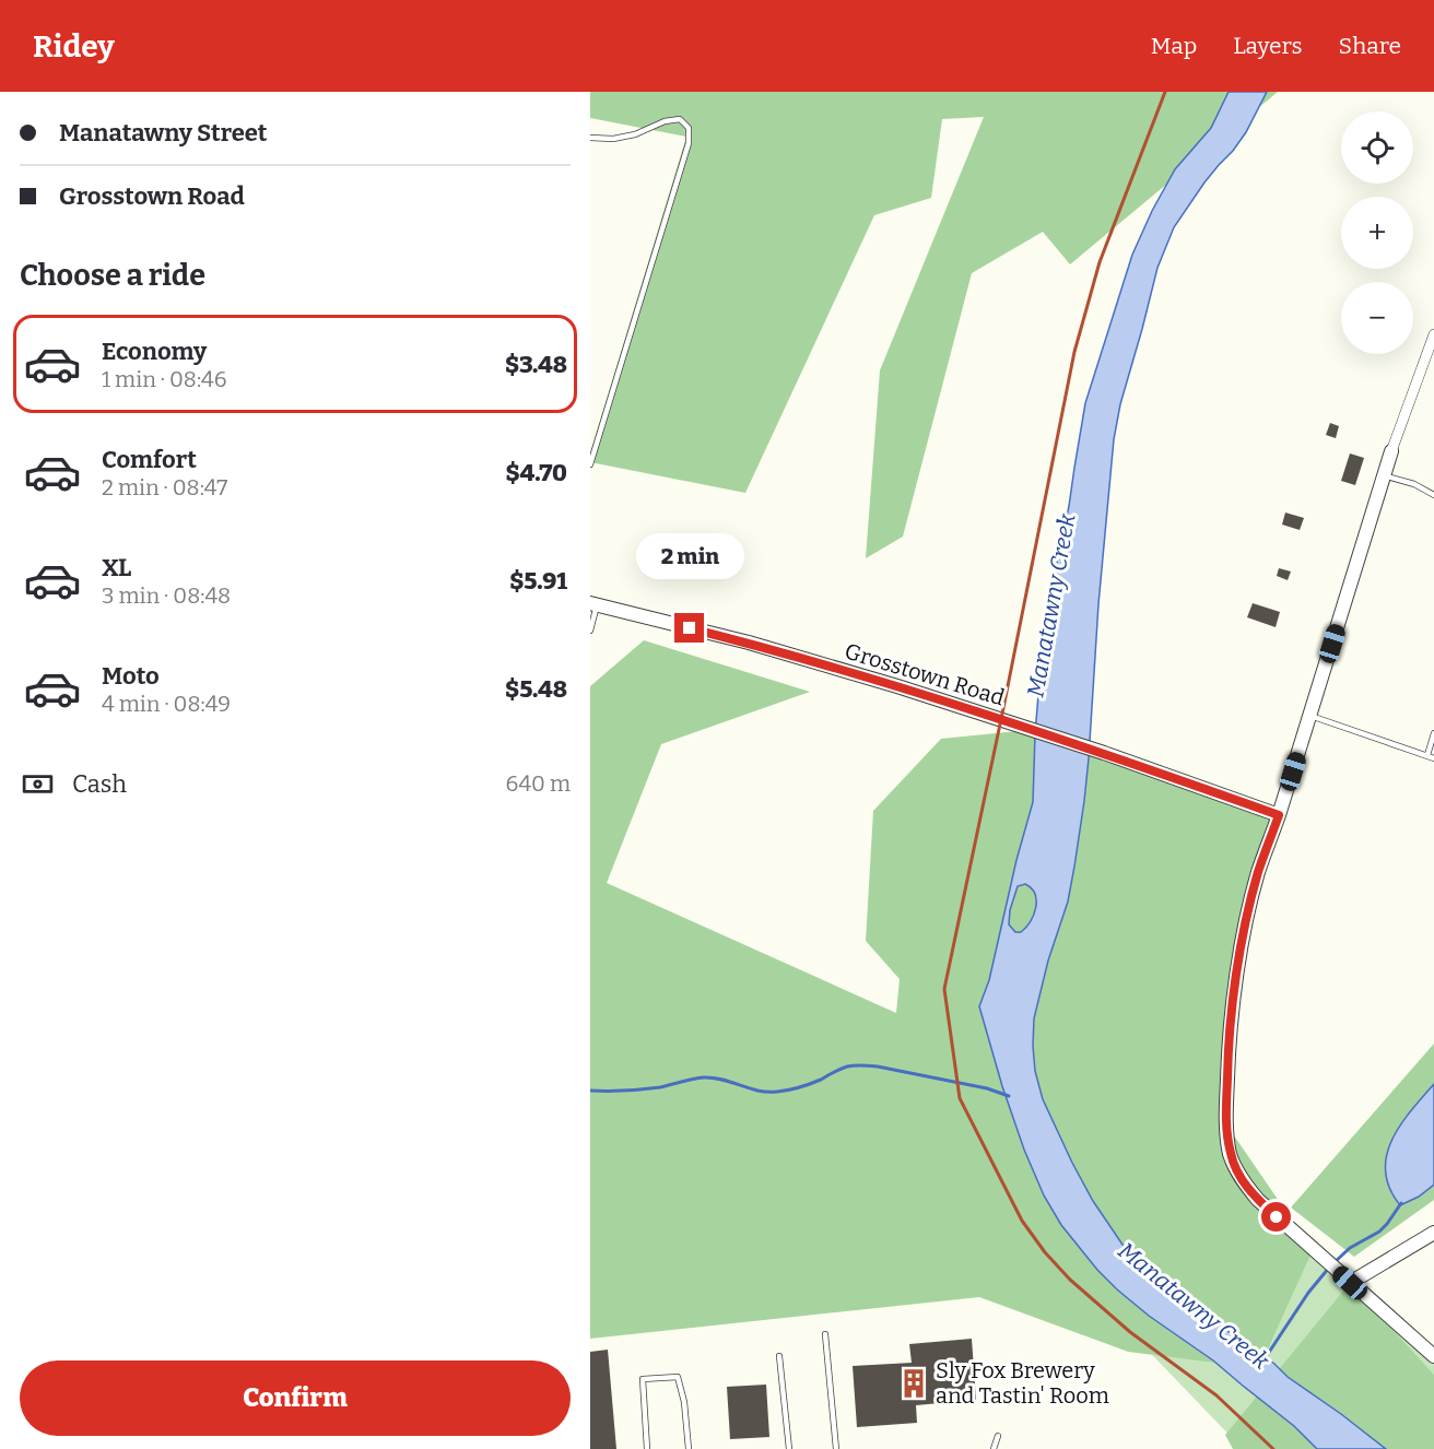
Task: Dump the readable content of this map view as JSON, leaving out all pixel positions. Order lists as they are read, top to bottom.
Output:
{
  "streets": {
    "street": ["Grosstown Road"]
  },
  "water": ["Manatawny Creek"],
  "places": {
    "building": ["Sly Fox Brewery and Tastin' Room"]
  },
  "page": {
    "header": "Ridey",
    "nav": ["Map", "Layers", "Share"],
    "banner": ["Manatawny Street", "Grosstown Road"],
    "map_buttons": ["+", "−"],
    "heading": "Choose a ride",
    "list": [
      {
        "name": "Economy",
        "note": "1 min · 08:46",
        "value": "$3.48"
      },
      {
        "name": "Comfort",
        "note": "2 min · 08:47",
        "value": "$4.70"
      },
      {
        "name": "XL",
        "note": "3 min · 08:48",
        "value": "$5.91"
      },
      {
        "name": "Moto",
        "note": "4 min · 08:49",
        "value": "$5.48"
      }
    ],
    "bubble": "2 min",
    "pay": ["Cash", "640 m"],
    "buttons": "Confirm"
  }
}
